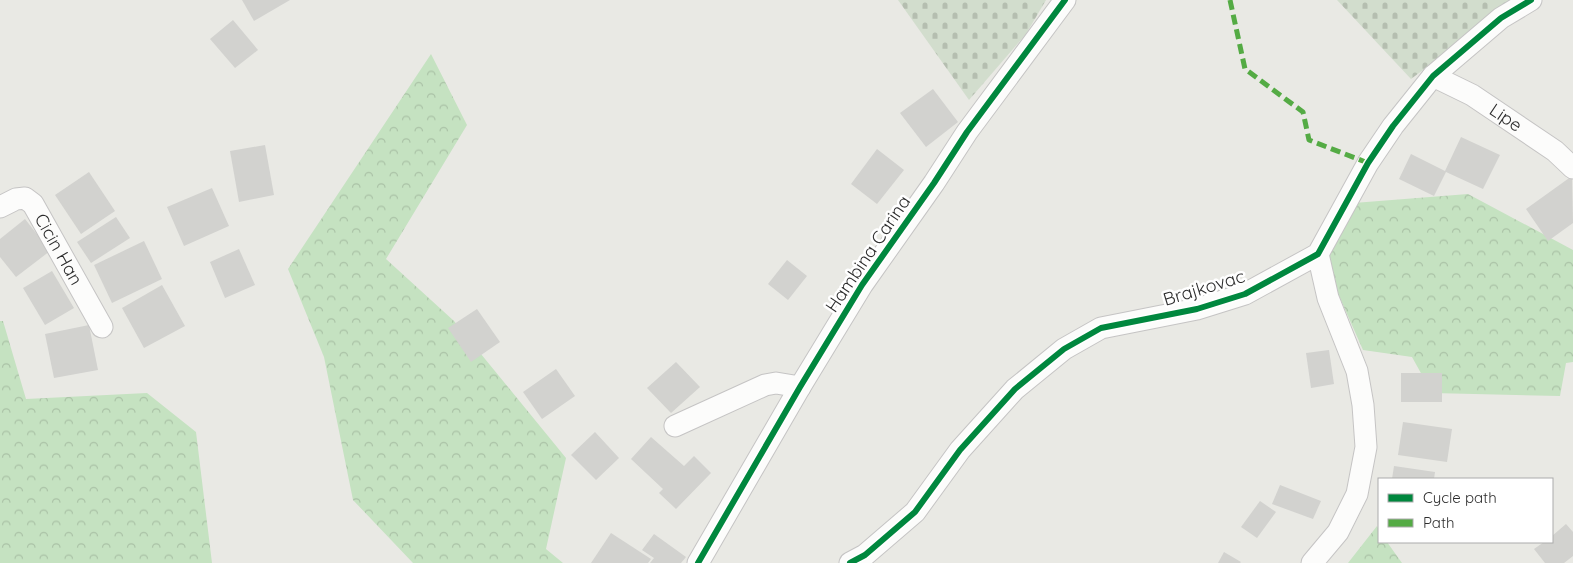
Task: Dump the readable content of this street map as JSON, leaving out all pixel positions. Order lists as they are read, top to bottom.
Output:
{
  "streets": {
    "street": [
      "Lipe",
      "Cicin Han",
      "Hambina Carina",
      "Brajkovac"
    ]
  },
  "legend": ["Cycle path", "Path"]
}
